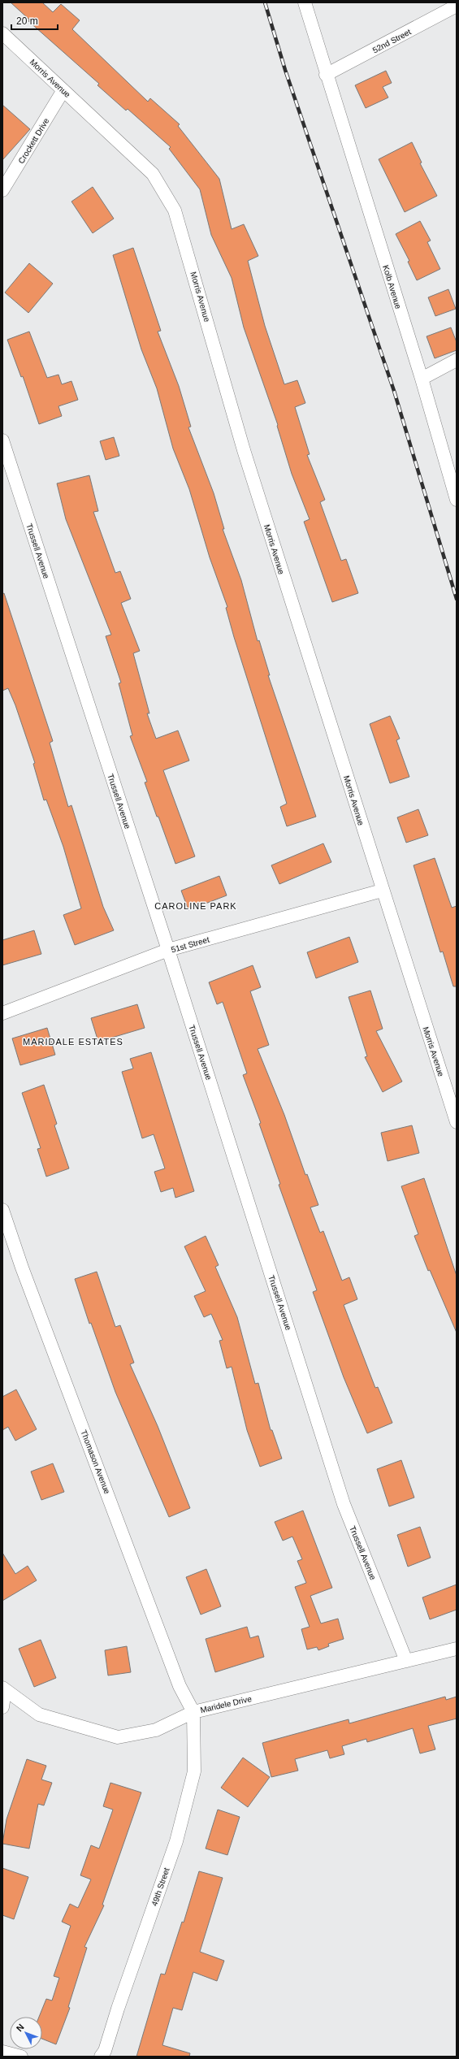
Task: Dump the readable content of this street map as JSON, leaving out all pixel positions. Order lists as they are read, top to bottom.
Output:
{
  "streets": {
    "street": [
      "52nd Street",
      "Morris Avenue",
      "Crockett Drive",
      "Kolb Avenue",
      "Trussell Avenue",
      "51st Street",
      "Thomason Avenue",
      "Maridele Drive",
      "49th Street"
    ]
  },
  "crossings": [
    ["52nd Street", "Kolb Avenue"],
    ["Morris Avenue", "Crockett Drive"],
    ["Morris Avenue", "51st Street"],
    ["Trussell Avenue", "51st Street"],
    ["Trussell Avenue", "Maridele Drive"],
    ["Thomason Avenue", "Maridele Drive"],
    ["Thomason Avenue", "49th Street"],
    ["Maridele Drive", "49th Street"]
  ],
  "districts": ["CAROLINE PARK", "MARIDALE ESTATES"],
  "scale_bar": "20 m",
  "north": "top left"
}
